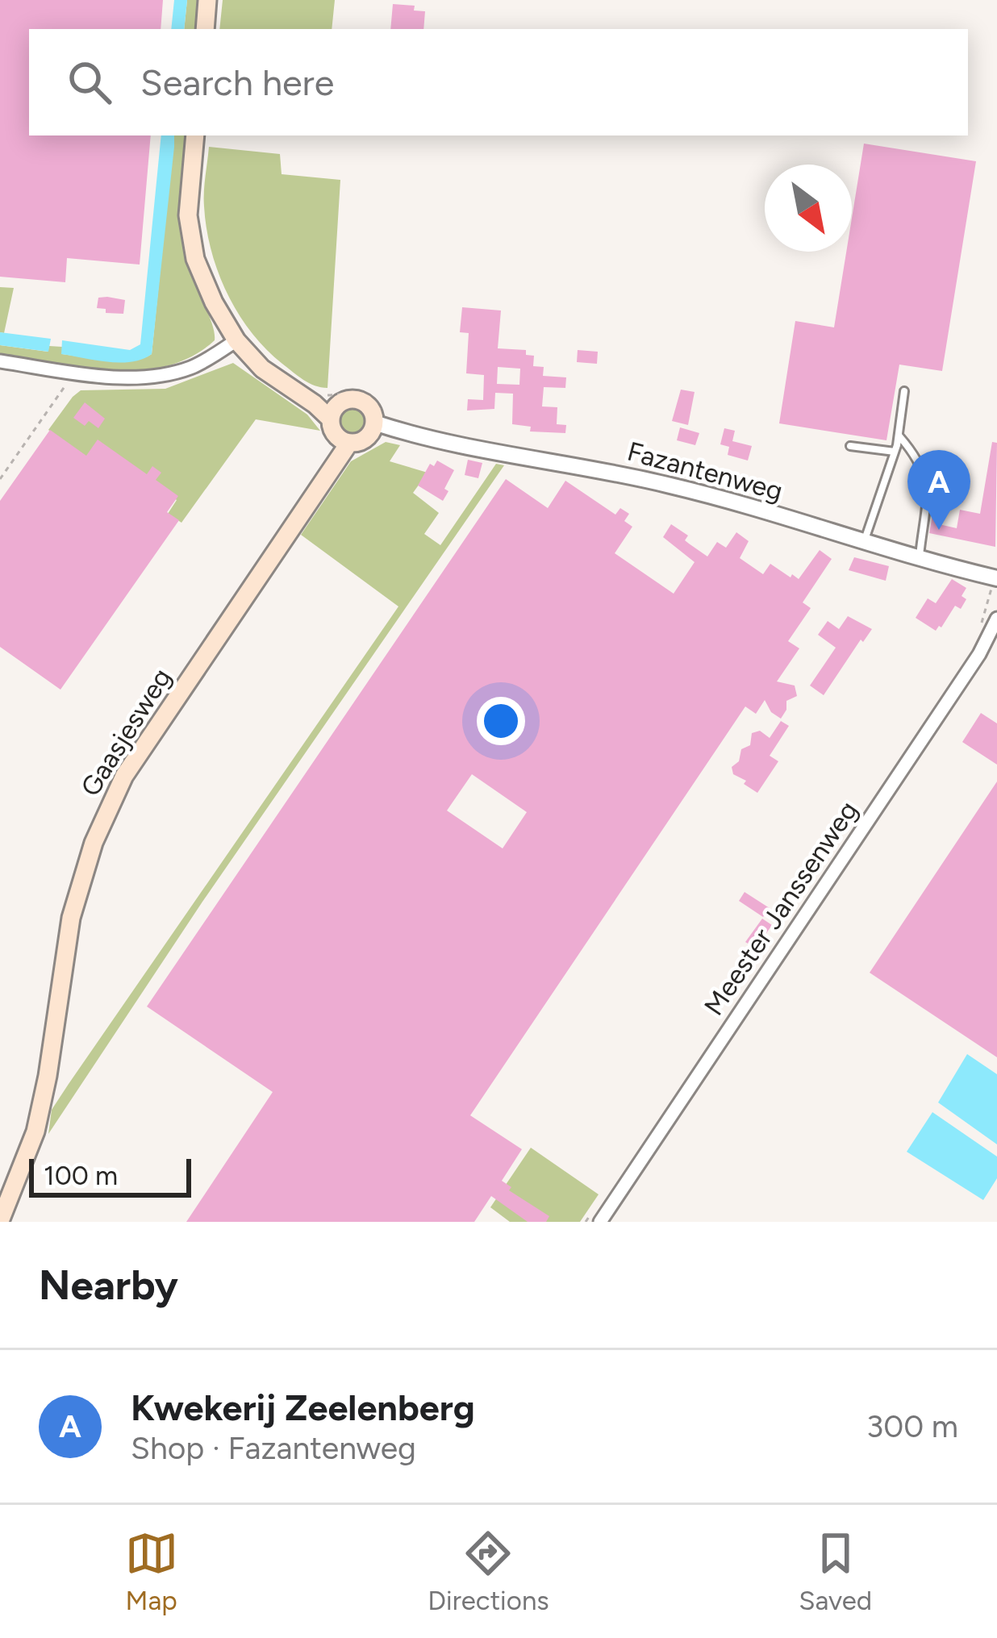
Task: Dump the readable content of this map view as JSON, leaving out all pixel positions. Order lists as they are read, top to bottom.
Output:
{
  "streets": {
    "main road": ["Gaasjesweg"],
    "street": ["Fazantenweg", "Meester Janssenweg"]
  },
  "crossings": [
    ["Fazantenweg", "Gaasjesweg"]
  ],
  "scale_bar": "100 m",
  "north": "bottom right",
  "page": {
    "search": "Search here",
    "pins": "A",
    "scale": "100 m",
    "heading": "Nearby",
    "list": [
      {
        "mark": "A",
        "name": "Kwekerij Zeelenberg",
        "note": "Shop · Fazantenweg",
        "value": "300 m"
      }
    ],
    "nav": ["Map", "Directions", "Saved"]
  }
}
